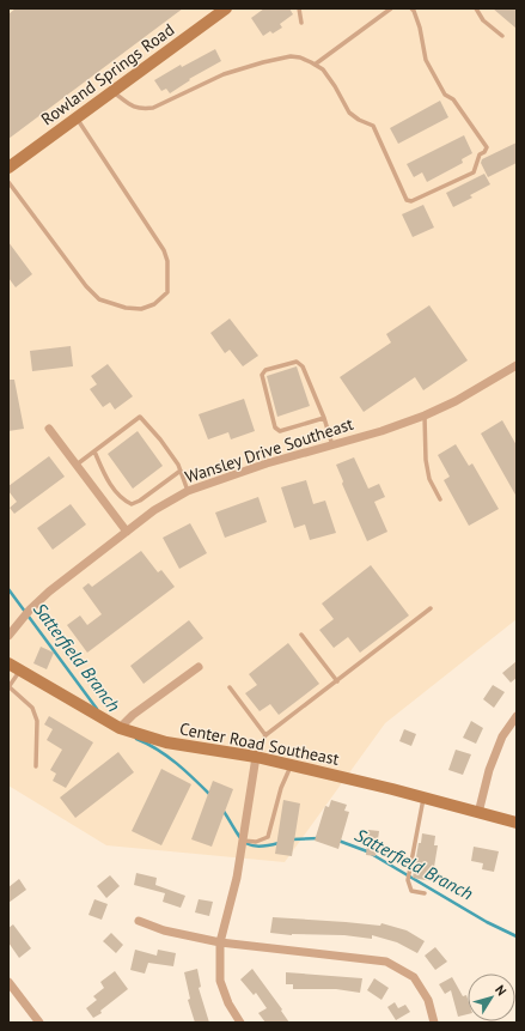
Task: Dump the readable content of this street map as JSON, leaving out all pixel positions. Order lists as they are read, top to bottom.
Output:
{
  "streets": {
    "street": ["Rowland Springs Road", "Wansley Drive Southeast", "Center Road Southeast"]
  },
  "water": ["Satterfield Branch"],
  "north": "top right"
}
